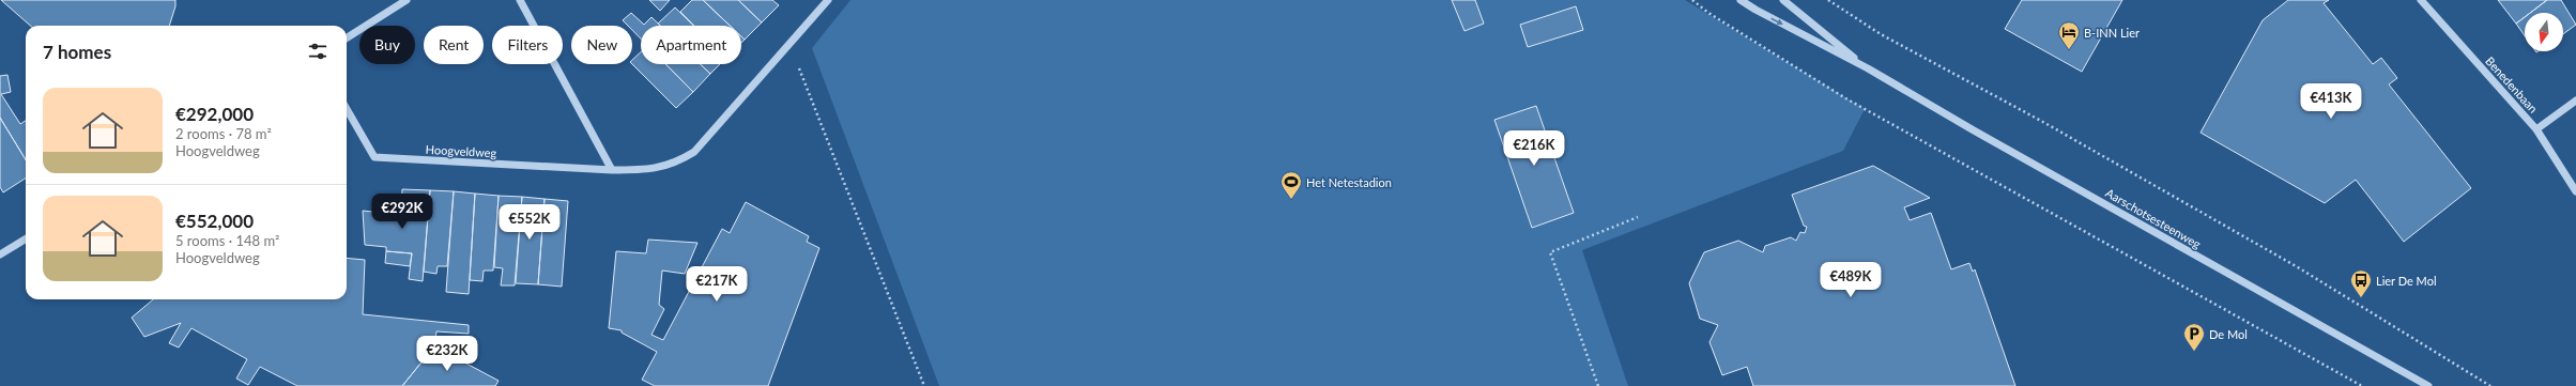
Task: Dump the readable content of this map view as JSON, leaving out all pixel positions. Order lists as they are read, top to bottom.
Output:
{
  "streets": {
    "street": ["Benedenbaan", "Hoogveldweg", "Aarschotsesteenweg"]
  },
  "places": {
    "hotel": ["B-INN Lier"],
    "sports": ["Het Netestadion"],
    "bus stop": ["Lier De Mol"],
    "parking": ["De Mol"]
  },
  "north": "bottom",
  "page": {
    "chip": [
      "Buy",
      "Rent",
      "Filters",
      "New",
      "Apartment"
    ],
    "heading": "7 homes",
    "list": [
      {
        "name": "€292,000",
        "note": "2 rooms · 78 m² · Hoogveldweg"
      },
      {
        "name": "€552,000",
        "note": "5 rooms · 148 m² · Hoogveldweg"
      }
    ],
    "price": [
      "€413K",
      "€216K",
      "€292K",
      "€552K",
      "€489K",
      "€217K",
      "€232K"
    ]
  }
}
